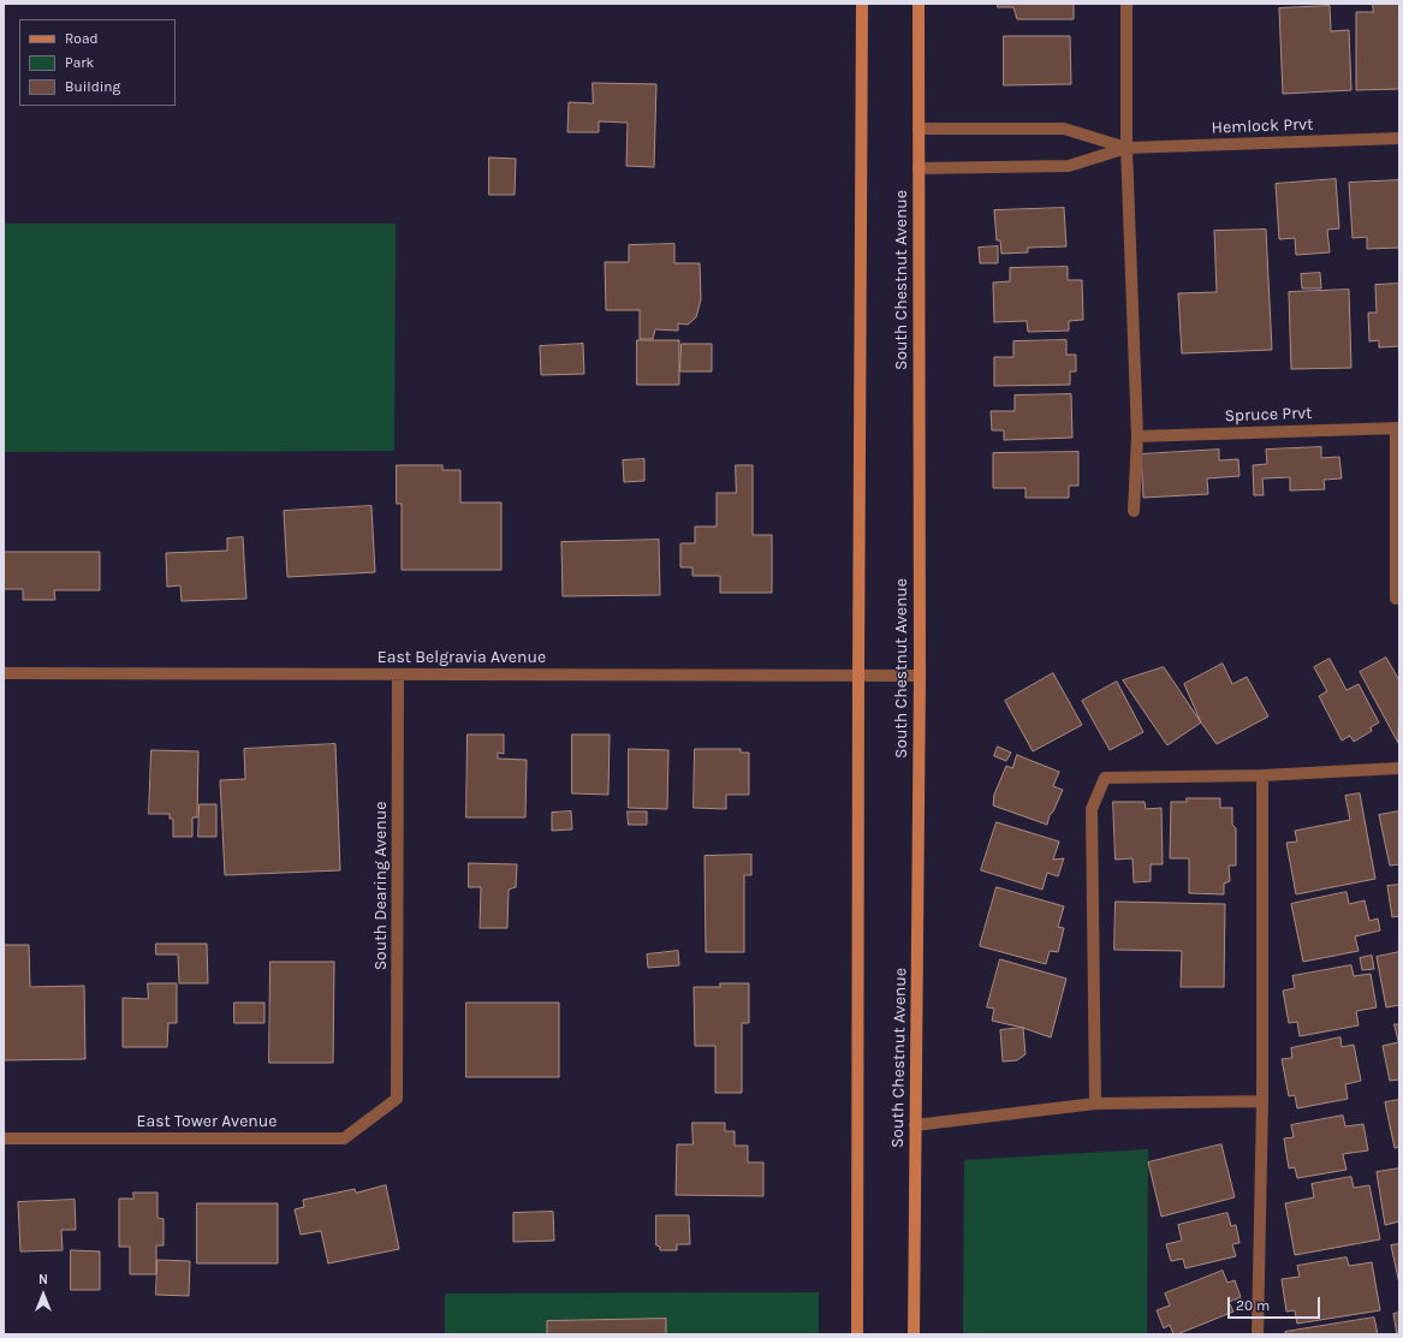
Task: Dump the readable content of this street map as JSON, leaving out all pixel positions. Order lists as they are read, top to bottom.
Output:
{
  "streets": {
    "main road": ["South Chestnut Avenue"],
    "street": [
      "Hemlock Prvt",
      "Spruce Prvt",
      "East Belgravia Avenue",
      "South Dearing Avenue",
      "East Tower Avenue"
    ]
  },
  "crossings": [
    ["Hemlock Prvt", "South Chestnut Avenue"],
    ["South Chestnut Avenue", "East Belgravia Avenue"],
    ["East Belgravia Avenue", "South Dearing Avenue"],
    ["South Dearing Avenue", "East Tower Avenue"]
  ],
  "legend": ["Road", "Park", "Building"],
  "scale_bar": "20 m",
  "north": "top"
}
